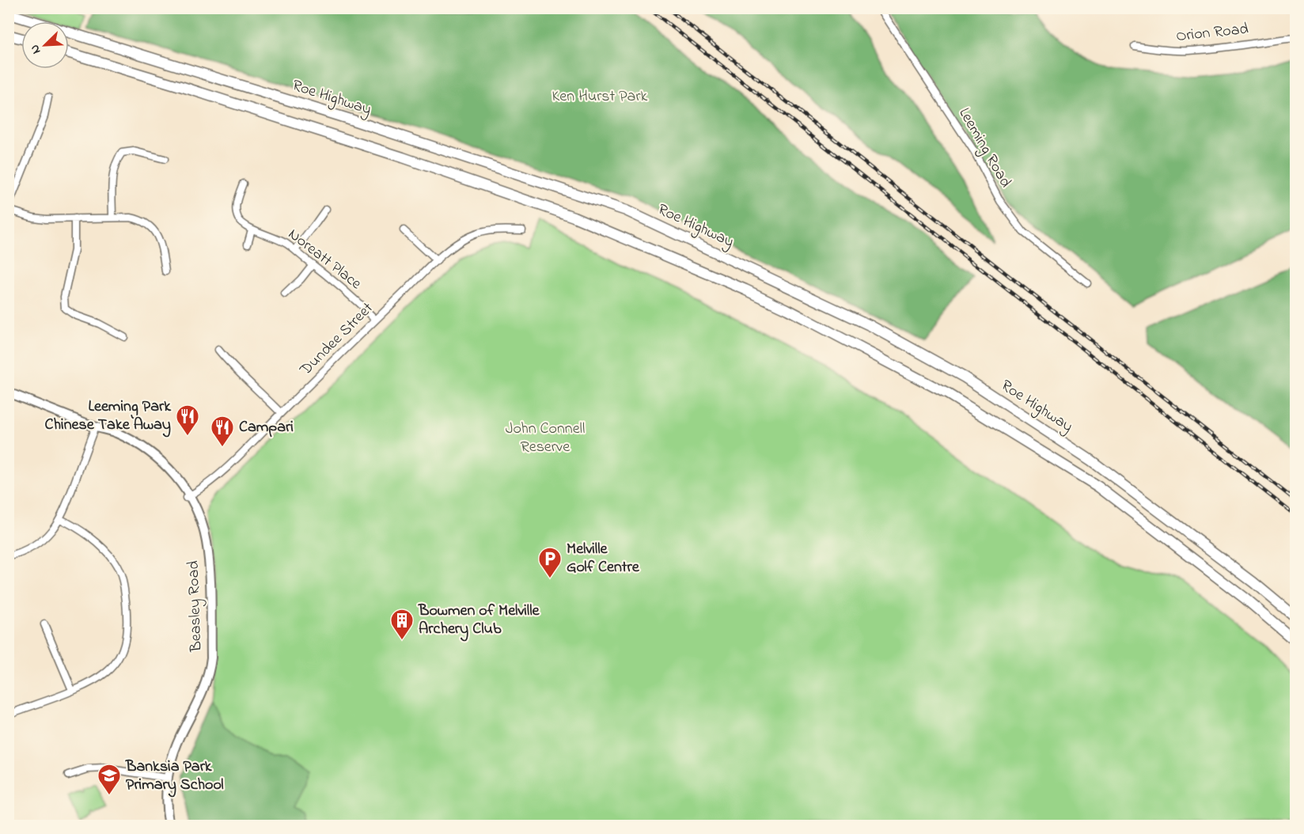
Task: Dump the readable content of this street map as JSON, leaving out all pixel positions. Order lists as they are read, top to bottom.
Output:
{
  "streets": {
    "highway": ["Roe Highway"],
    "main road": ["Beasley Road"],
    "street": [
      "Orion Road",
      "Leeming Road",
      "Noreatt Place",
      "Dundee Street"
    ]
  },
  "crossings": [
    ["Noreatt Place", "Dundee Street"],
    ["Dundee Street", "Beasley Road"]
  ],
  "parks": ["Ken Hurst Park", "John Connell Reserve"],
  "places": {
    "restaurant": ["Leeming Park Chinese Take Away", "Campari"],
    "parking": ["Melville Golf Centre"],
    "building": ["Bowmen of Melville Archery Club"],
    "school or university": ["Banksia Park Primary School"]
  },
  "north": "bottom left"
}
